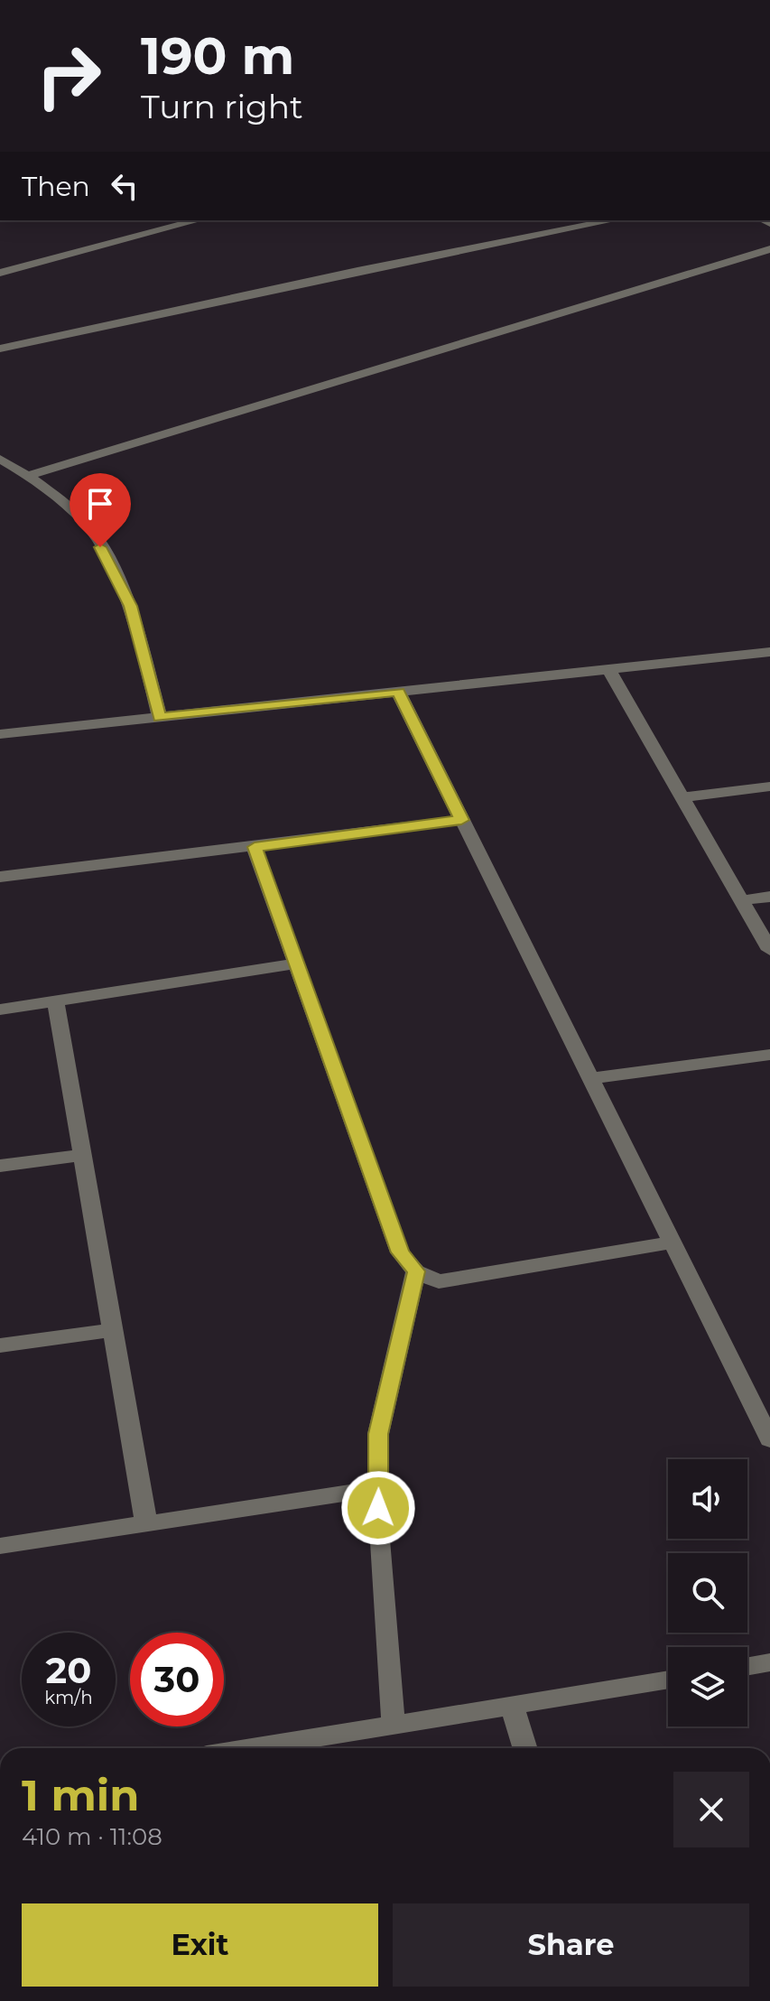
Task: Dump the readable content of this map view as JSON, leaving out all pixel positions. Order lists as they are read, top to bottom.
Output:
{
  "page": {
    "turn": ["190 m", "Turn right"],
    "then": "Then",
    "speed": "20 km/h",
    "limit": "30",
    "heading": ["1 min", "410 m · 11:08"],
    "buttons": ["Exit", "Share"]
  }
}
